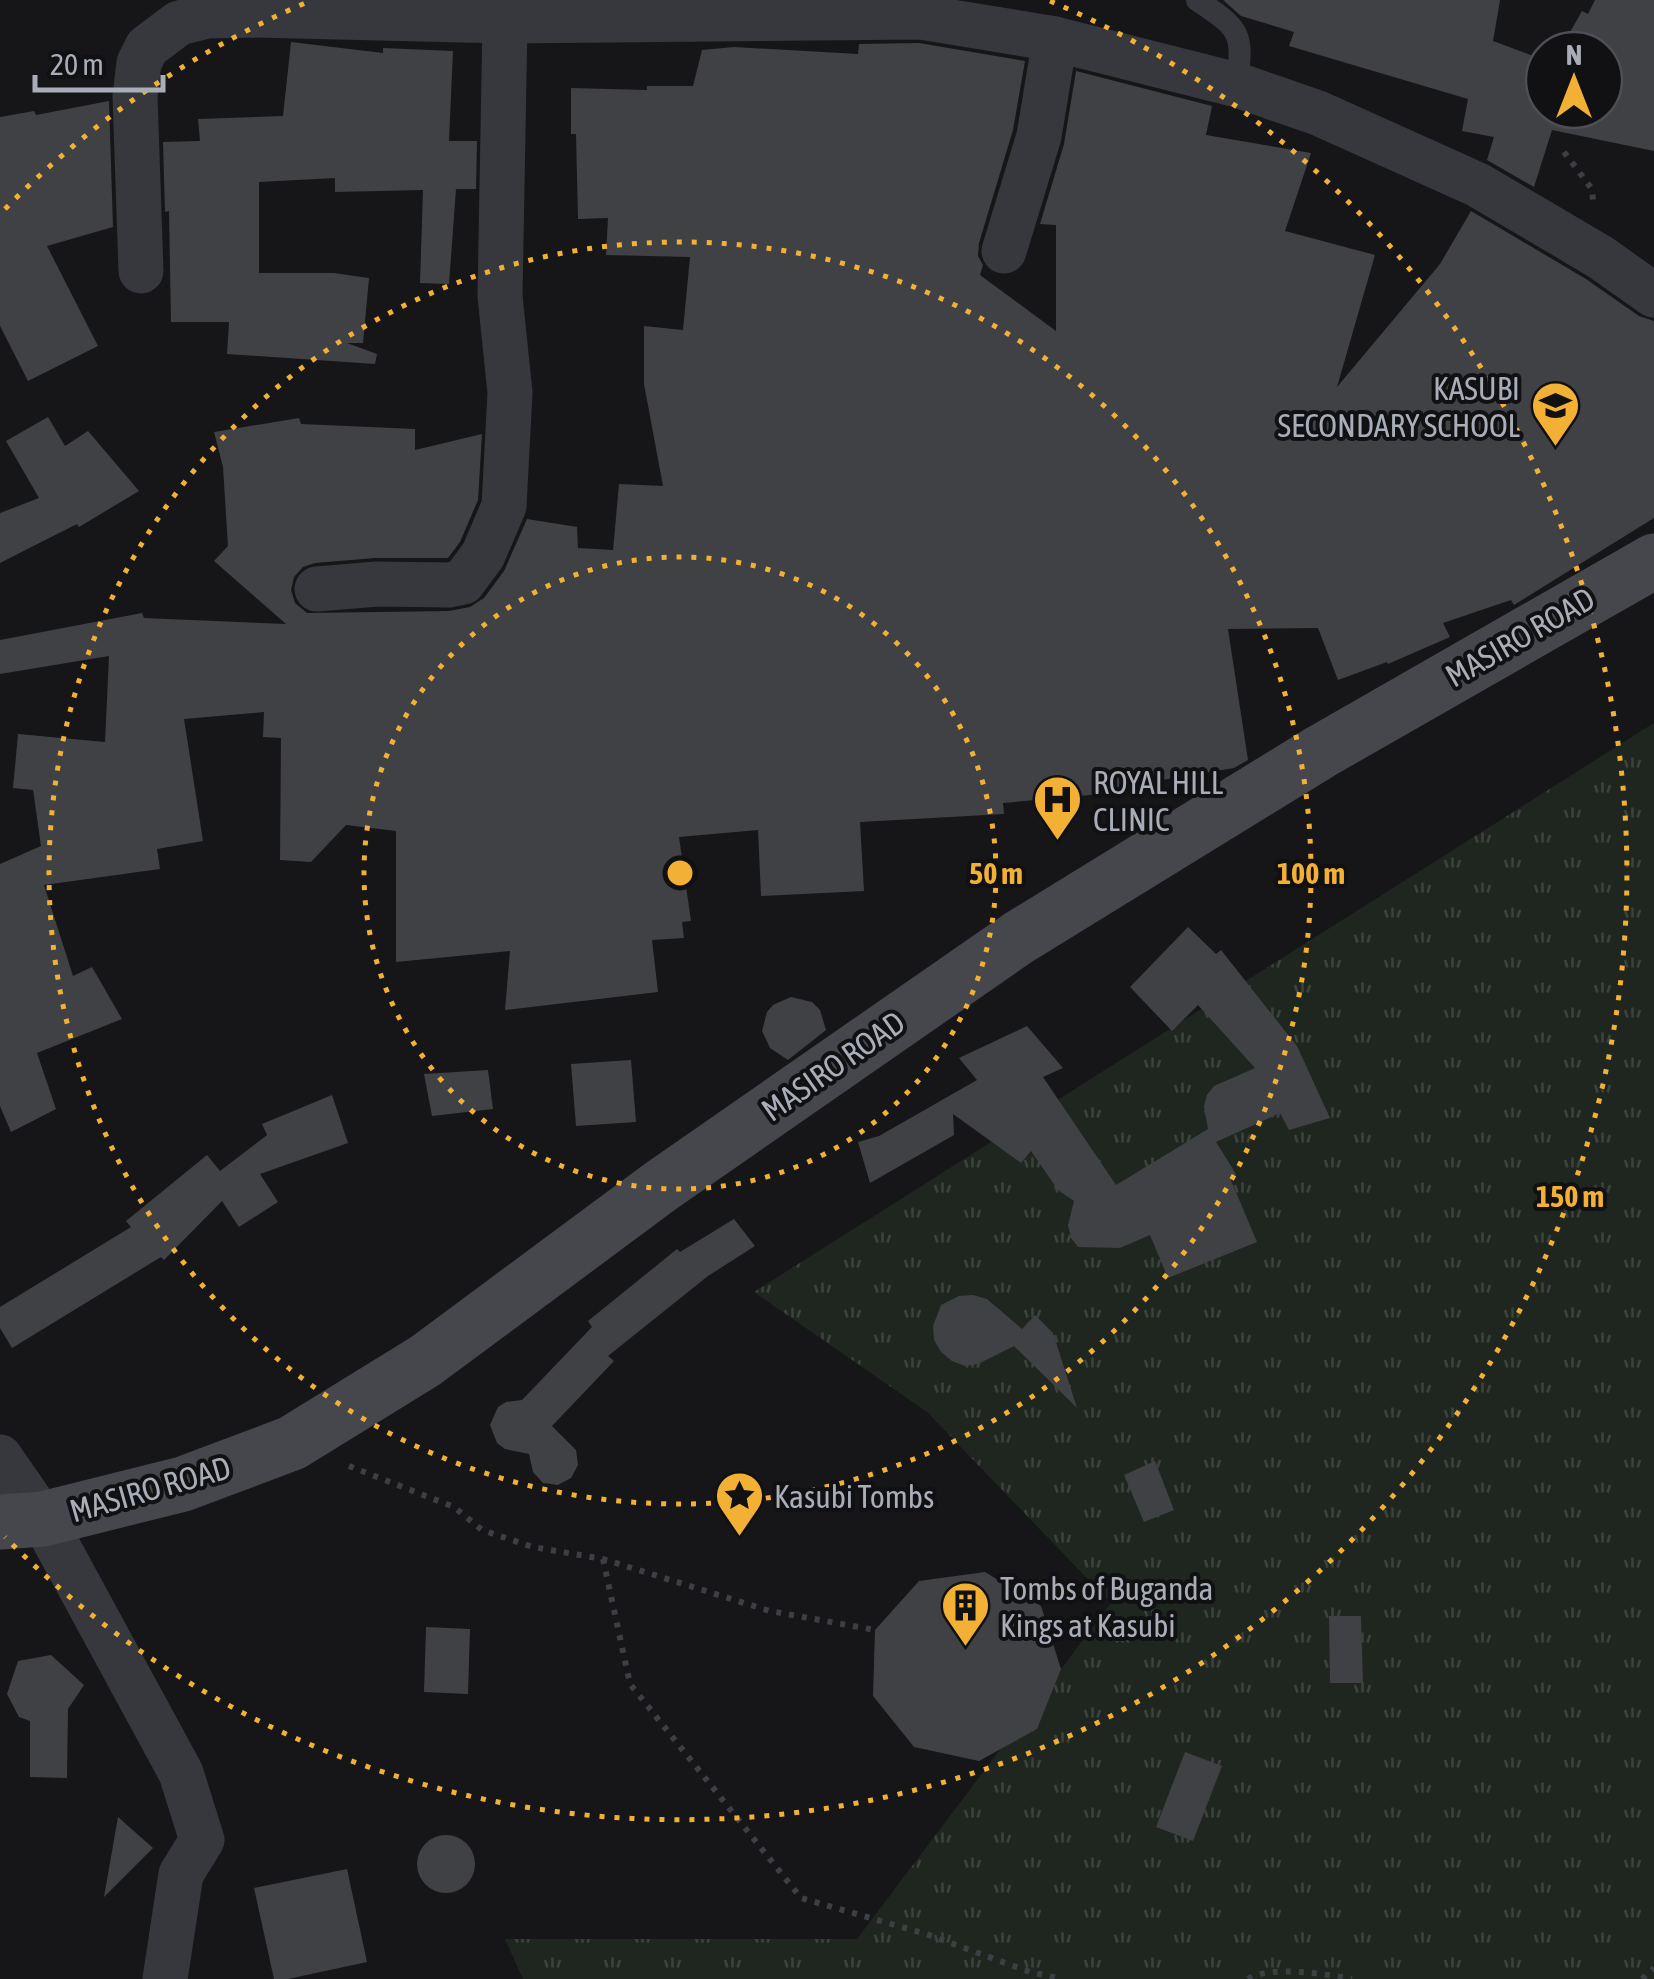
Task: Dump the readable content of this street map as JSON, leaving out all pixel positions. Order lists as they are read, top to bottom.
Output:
{
  "streets": {
    "main road": ["MASIRO ROAD"]
  },
  "places": {
    "school or university": ["KASUBI SECONDARY SCHOOL"],
    "hospital": ["ROYAL HILL CLINIC"],
    "place": ["Kasubi Tombs"],
    "building": ["Tombs of Buganda Kings at Kasubi"]
  },
  "scale_bar": "20 m",
  "north": "top",
  "rings": ["50 m", "100 m", "150 m"]
}
